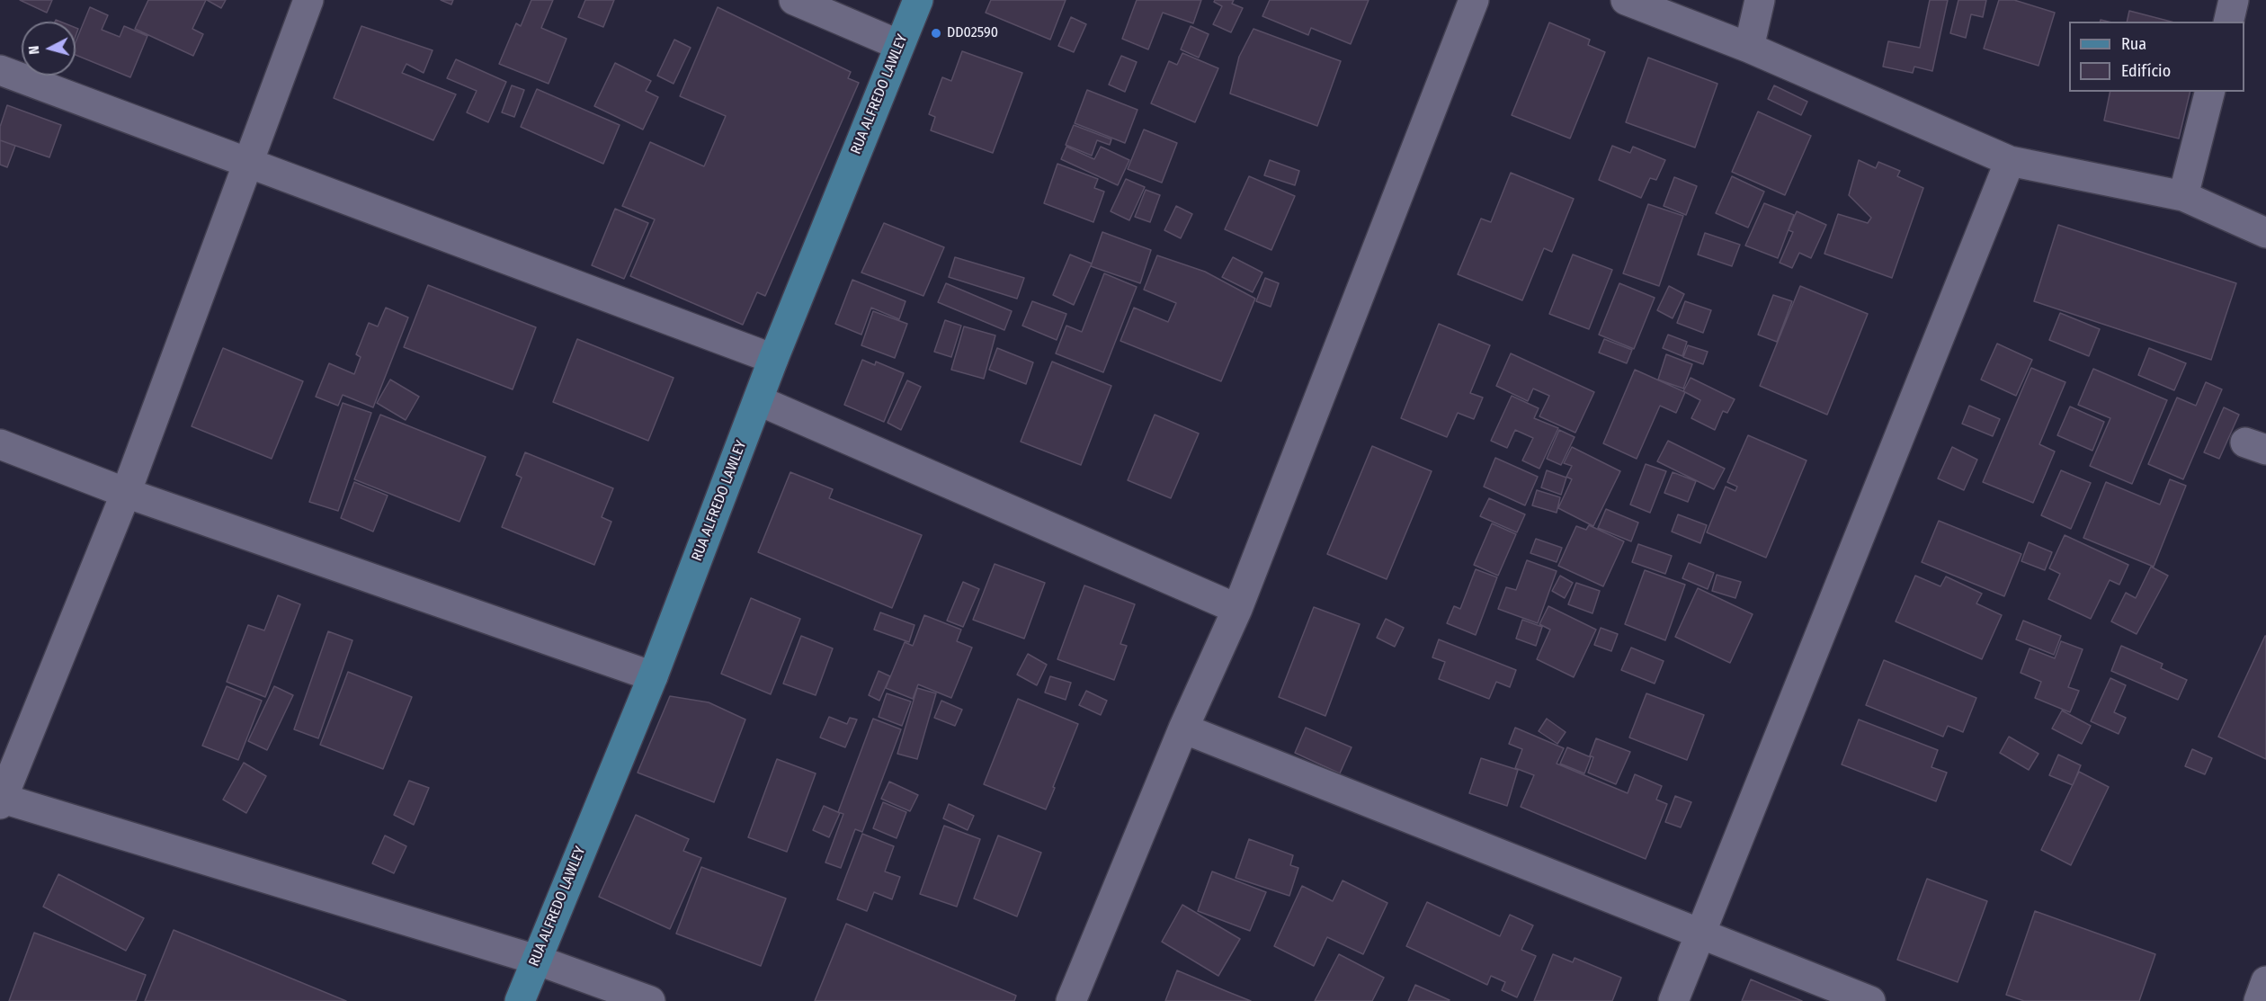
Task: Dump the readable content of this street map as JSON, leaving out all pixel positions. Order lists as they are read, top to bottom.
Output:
{
  "streets": {
    "main road": ["RUA ALFREDO LAWLEY"]
  },
  "places": ["DD02590"],
  "legend": ["Rua", "Edifício"],
  "north": "left"
}
